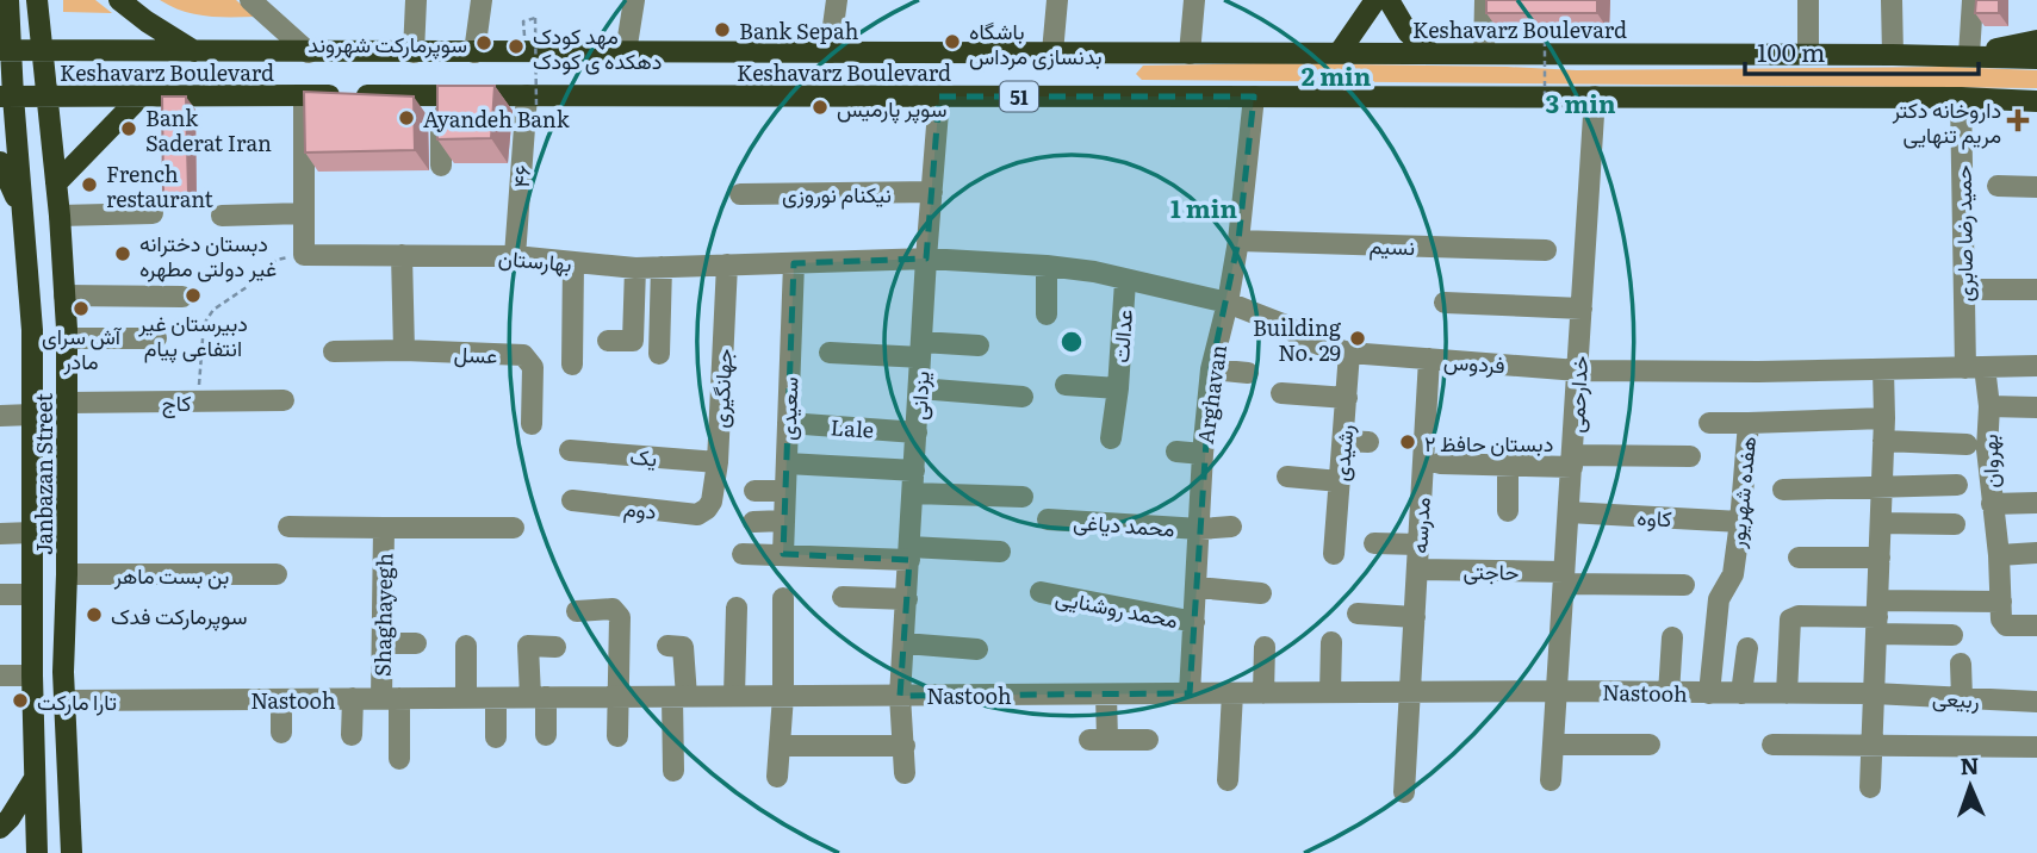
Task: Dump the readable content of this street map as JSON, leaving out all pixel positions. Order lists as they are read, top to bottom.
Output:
{
  "streets": {
    "main road": ["Keshavarz Boulevard", "51", "Janbazan Street"],
    "street": [
      "۴۶",
      "نیکنام نوروزی",
      "حمید رضا صابری",
      "نسیم",
      "بهارستان",
      "عدالت",
      "عسل",
      "فردوس",
      "جهانگیری",
      "Arghavan",
      "خدارحمی",
      "یزدانی",
      "کاج",
      "سعیدی",
      "Lale",
      "رشیدی",
      "یک",
      "بهروان",
      "هفده شهریور",
      "دوم",
      "کاوه",
      "محمد دیاغی",
      "مدرسه",
      "حاجتی",
      "بن بست ماهر",
      "محمد روشنایی",
      "Shaghayegh",
      "Nastooh",
      "ربیعی"
    ]
  },
  "crossings": [
    ["Keshavarz Boulevard", "۴۶"],
    ["Keshavarz Boulevard", "حمید رضا صابری"],
    ["Keshavarz Boulevard", "بهارستان"],
    ["Keshavarz Boulevard", "Arghavan"],
    ["Keshavarz Boulevard", "خدارحمی"],
    ["Keshavarz Boulevard", "یزدانی"],
    ["Keshavarz Boulevard", "Janbazan Street"],
    ["۴۶", "بهارستان"],
    ["نیکنام نوروزی", "یزدانی"],
    ["حمید رضا صابری", "فردوس"],
    ["حمید رضا صابری", "بهروان"],
    ["نسیم", "Arghavan"],
    ["بهارستان", "فردوس"],
    ["بهارستان", "جهانگیری"],
    ["بهارستان", "یزدانی"],
    ["بهارستان", "سعیدی"],
    ["عدالت", "فردوس"],
    ["فردوس", "Arghavan"],
    ["فردوس", "خدارحمی"],
    ["فردوس", "یزدانی"],
    ["فردوس", "رشیدی"],
    ["فردوس", "بهروان"],
    ["فردوس", "مدرسه"],
    ["جهانگیری", "یک"],
    ["جهانگیری", "دوم"],
    ["Arghavan", "محمد دیاغی"],
    ["Arghavan", "محمد روشنایی"],
    ["Arghavan", "Nastooh"],
    ["خدارحمی", "کاوه"],
    ["خدارحمی", "حاجتی"],
    ["خدارحمی", "Nastooh"],
    ["یزدانی", "Lale"],
    ["یزدانی", "Nastooh"],
    ["کاج", "Janbazan Street"],
    ["سعیدی", "Lale"],
    ["Janbazan Street", "بن بست ماهر"],
    ["Janbazan Street", "Nastooh"],
    ["هفده شهریور", "کاوه"],
    ["هفده شهریور", "Nastooh"],
    ["مدرسه", "حاجتی"],
    ["مدرسه", "Nastooh"],
    ["Shaghayegh", "Nastooh"],
    ["Nastooh", "ربیعی"]
  ],
  "places": {
    "other": [
      "Bank Sepah",
      "باشگاه بدنسازی مرداس",
      "سوپرمارکت شهروند",
      "مهد کودک دهکده ی کودک",
      "سوپر پارمیس",
      "Ayandeh Bank",
      "Bank Saderat Iran",
      "French restaurant",
      "دبستان دخترانه غیر دولتی مطهره",
      "دبیرستان غیر انتفاعی پیام",
      "آش سرای مادر",
      "Building No. 29",
      "دبستان حافظ ۲",
      "سوپرمارکت فدک",
      "تارا مارکت"
    ],
    "health": ["داروخانه دکتر مریم تنهایی"]
  },
  "scale_bar": "100 m",
  "north": "top",
  "rings": ["2 min", "3 min", "1 min"]
}
